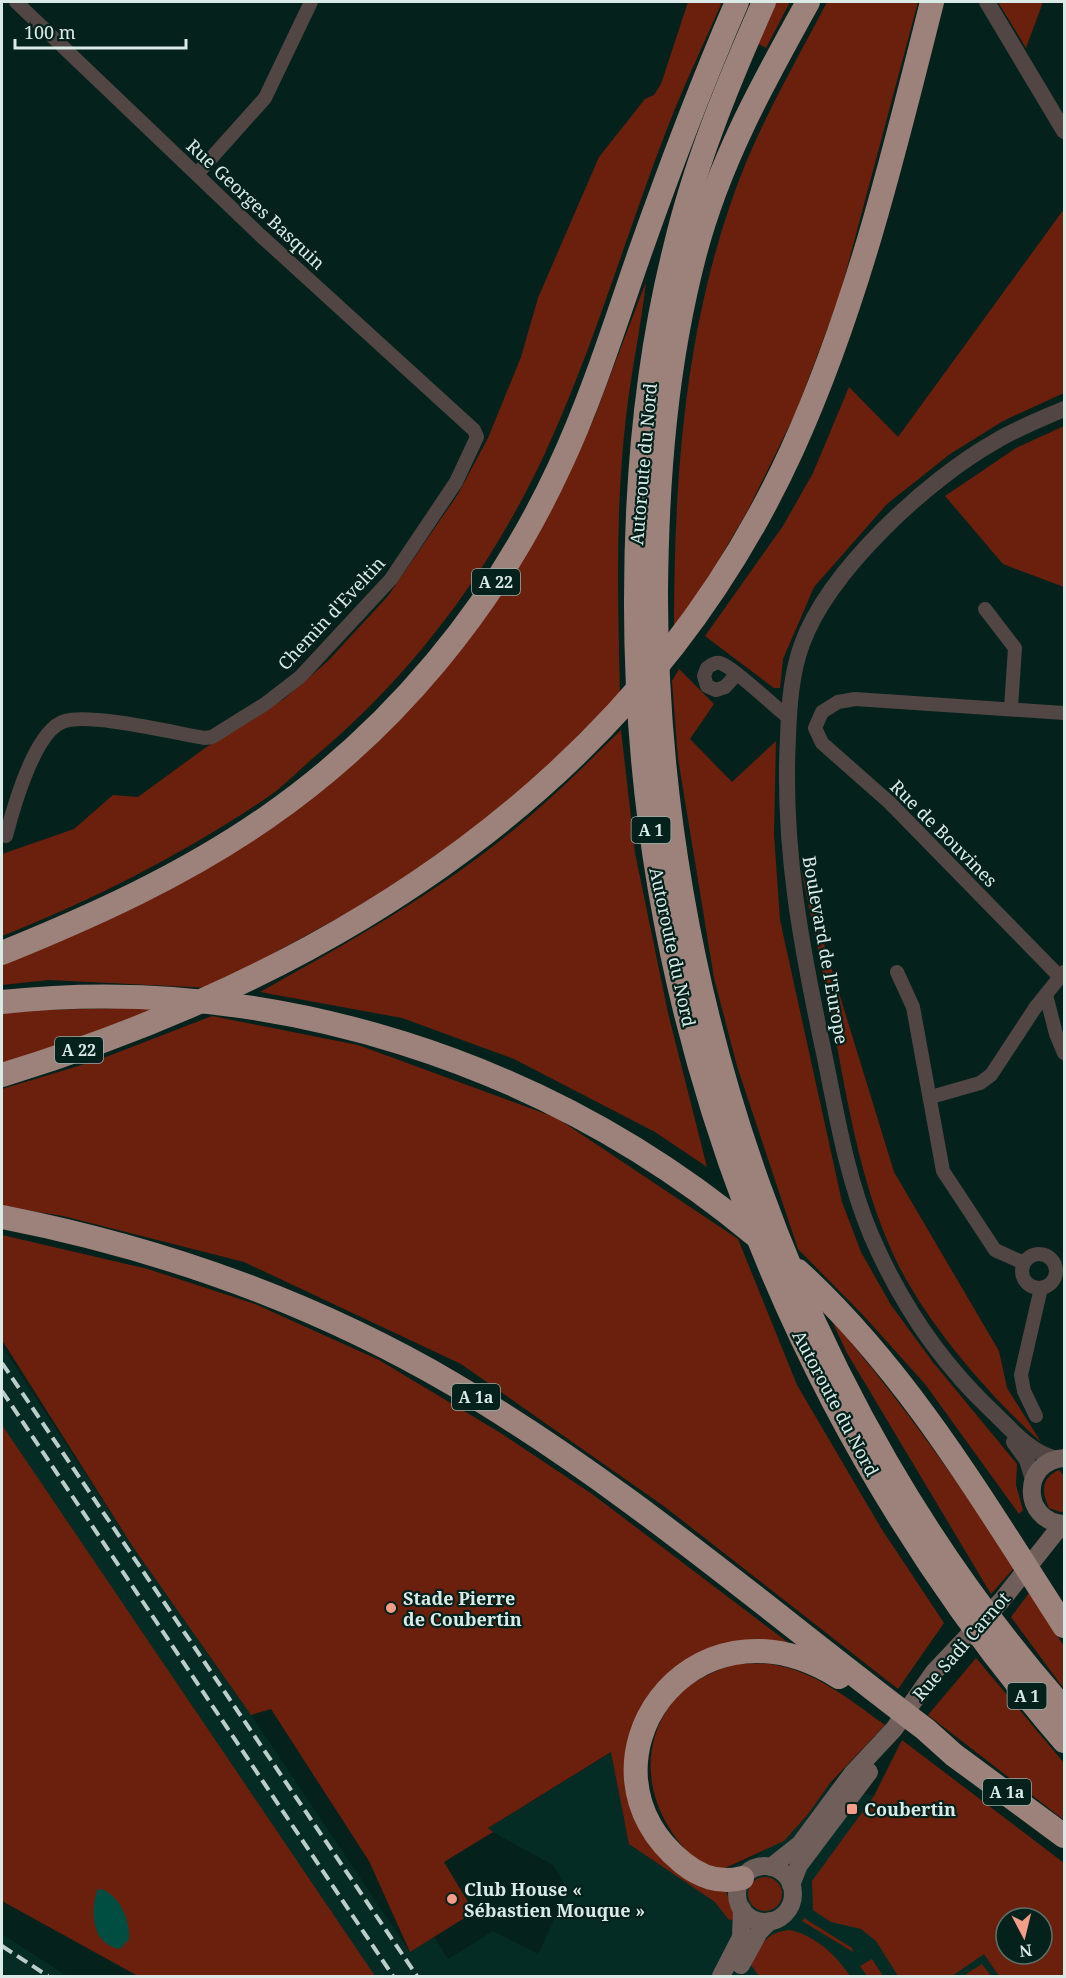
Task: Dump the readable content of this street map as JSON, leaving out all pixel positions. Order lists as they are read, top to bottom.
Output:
{
  "streets": {
    "highway": [
      "Autoroute du Nord",
      "A 22",
      "A 1",
      "A 1a"
    ],
    "main road": ["Rue Sadi Carnot"],
    "street": [
      "Rue Georges Basquin",
      "Chemin d'Eveltin",
      "Rue de Bouvines",
      "Boulevard de l'Europe"
    ]
  },
  "crossings": [
    ["Rue Georges Basquin", "Chemin d'Eveltin"],
    ["Boulevard de l'Europe", "Rue Sadi Carnot"]
  ],
  "places": {
    "other": ["Stade Pierre de Coubertin", "Club House « Sébastien Mouque »"],
    "transit": ["Coubertin"]
  },
  "scale_bar": "100 m",
  "north": "bottom"
}
